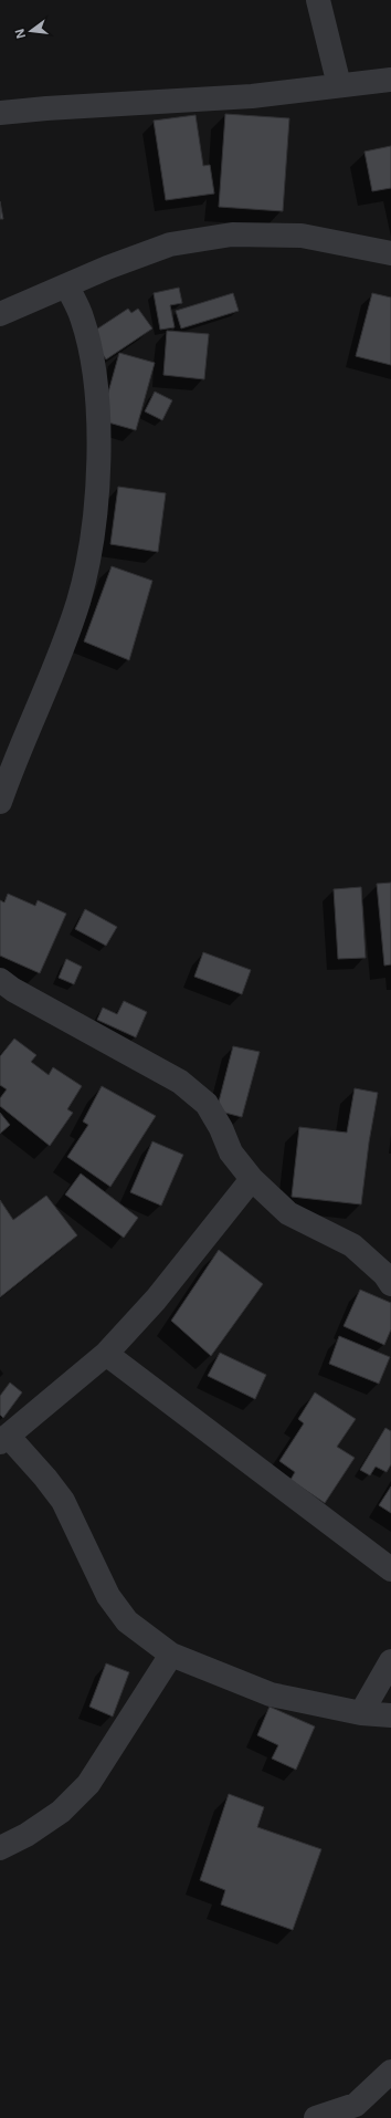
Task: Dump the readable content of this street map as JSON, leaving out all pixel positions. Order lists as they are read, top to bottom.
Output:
{
  "north": "left"
}
